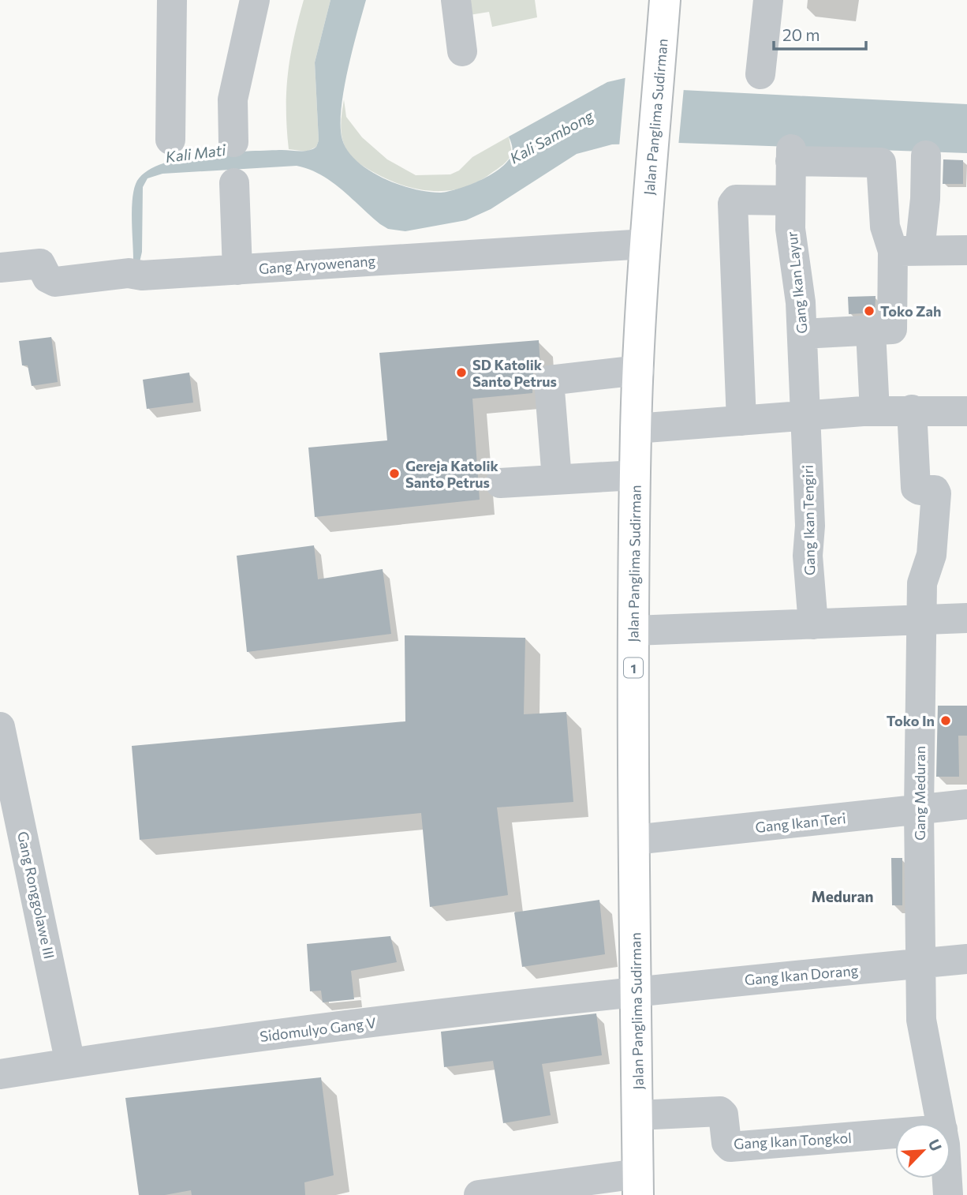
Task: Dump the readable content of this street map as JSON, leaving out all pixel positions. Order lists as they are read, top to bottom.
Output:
{
  "streets": {
    "highway": ["Jalan Panglima Sudirman", "1"],
    "street": [
      "Gang Aryowenang",
      "Gang Ikan Layur",
      "Gang Ikan Tengiri",
      "Gang Meduran",
      "Gang Ikan Teri",
      "Gang Ronggolawe III",
      "Gang Ikan Dorang",
      "Sidomulyo Gang V",
      "Gang Ikan Tongkol"
    ]
  },
  "crossings": [
    ["Jalan Panglima Sudirman", "Gang Aryowenang"],
    ["Jalan Panglima Sudirman", "Gang Ikan Teri"],
    ["Jalan Panglima Sudirman", "Gang Ikan Dorang"],
    ["Jalan Panglima Sudirman", "Sidomulyo Gang V"],
    ["Jalan Panglima Sudirman", "Gang Ikan Tongkol"],
    ["Gang Ikan Layur", "Gang Ikan Tengiri"],
    ["Gang Meduran", "Gang Ikan Teri"],
    ["Gang Meduran", "Gang Ikan Dorang"],
    ["Gang Ronggolawe III", "Sidomulyo Gang V"],
    ["Gang Ikan Dorang", "Sidomulyo Gang V"]
  ],
  "districts": ["Meduran"],
  "water": ["Kali Sambong", "Kali Mati"],
  "places": [
    "Toko Zah",
    "SD Katolik Santo Petrus",
    "Gereja Katolik Santo Petrus",
    "Toko In"
  ],
  "scale_bar": "20 m",
  "north": "top right"
}
